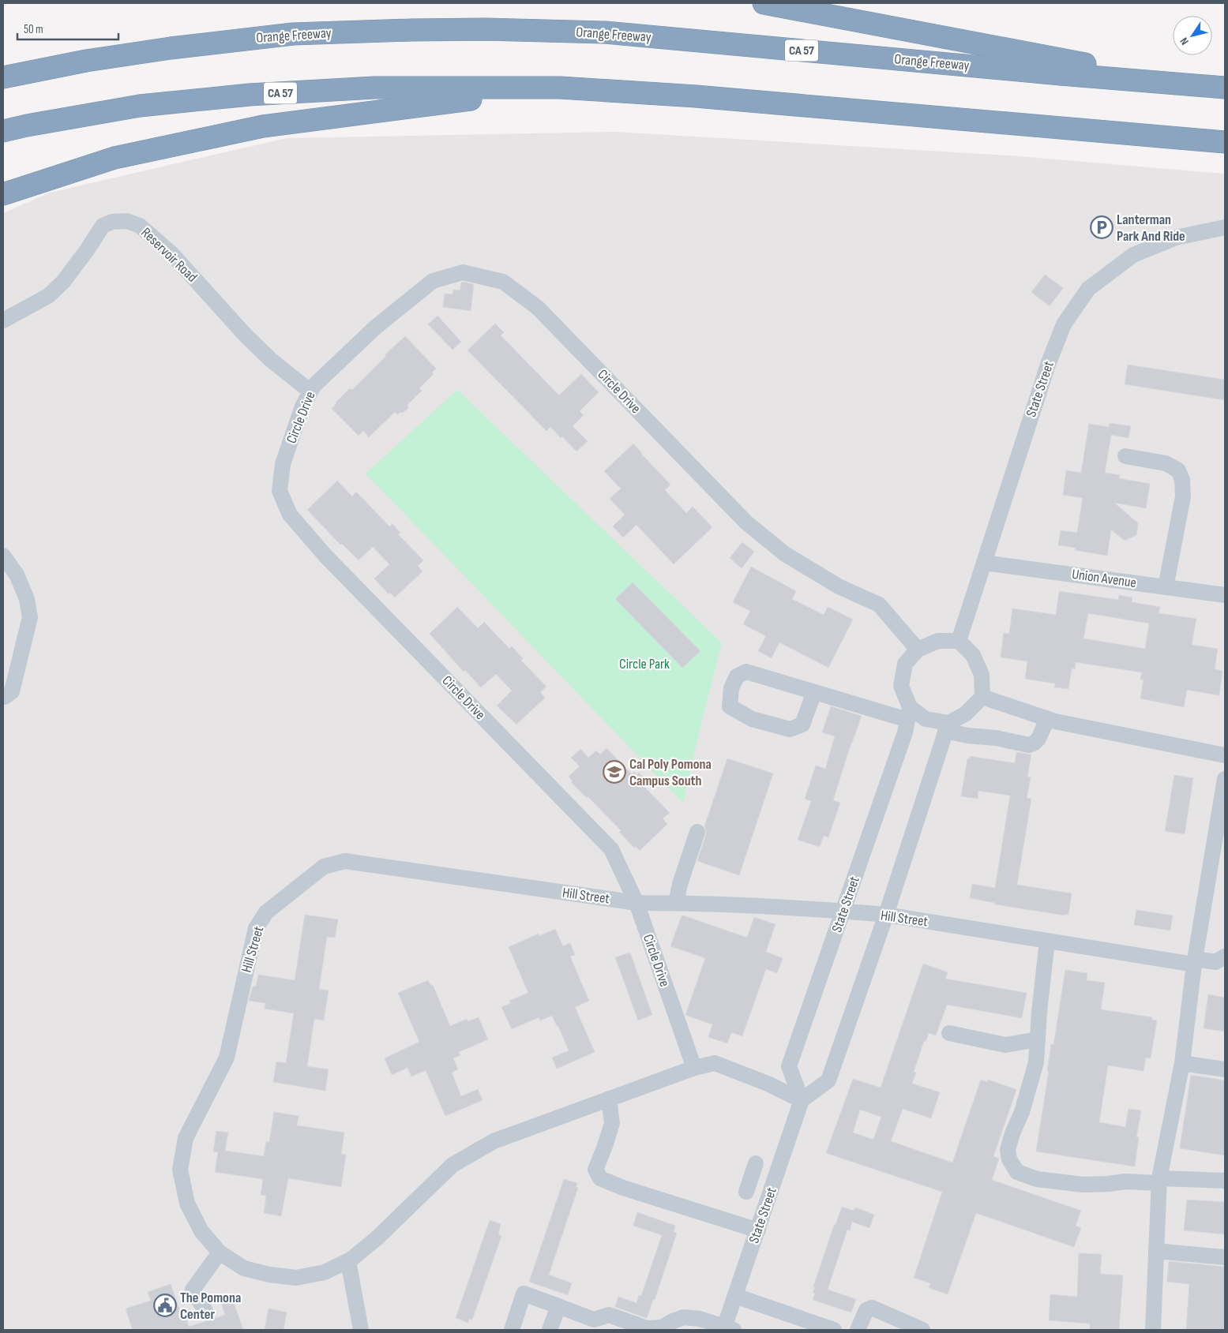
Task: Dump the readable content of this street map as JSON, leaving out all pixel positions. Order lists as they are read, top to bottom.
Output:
{
  "streets": {
    "highway": ["Orange Freeway", "CA 57"],
    "street": [
      "Reservoir Road",
      "State Street",
      "Circle Drive",
      "Union Avenue",
      "Hill Street"
    ]
  },
  "crossings": [
    ["Reservoir Road", "Circle Drive"],
    ["State Street", "Circle Drive"],
    ["State Street", "Union Avenue"],
    ["State Street", "Hill Street"],
    ["Circle Drive", "Hill Street"]
  ],
  "parks": ["Circle Park"],
  "places": {
    "parking": ["Lanterman Park And Ride"],
    "school or university": ["Cal Poly Pomona Campus South"],
    "public building": ["The Pomona Center"]
  },
  "scale_bar": "50 m",
  "north": "bottom left"
}
